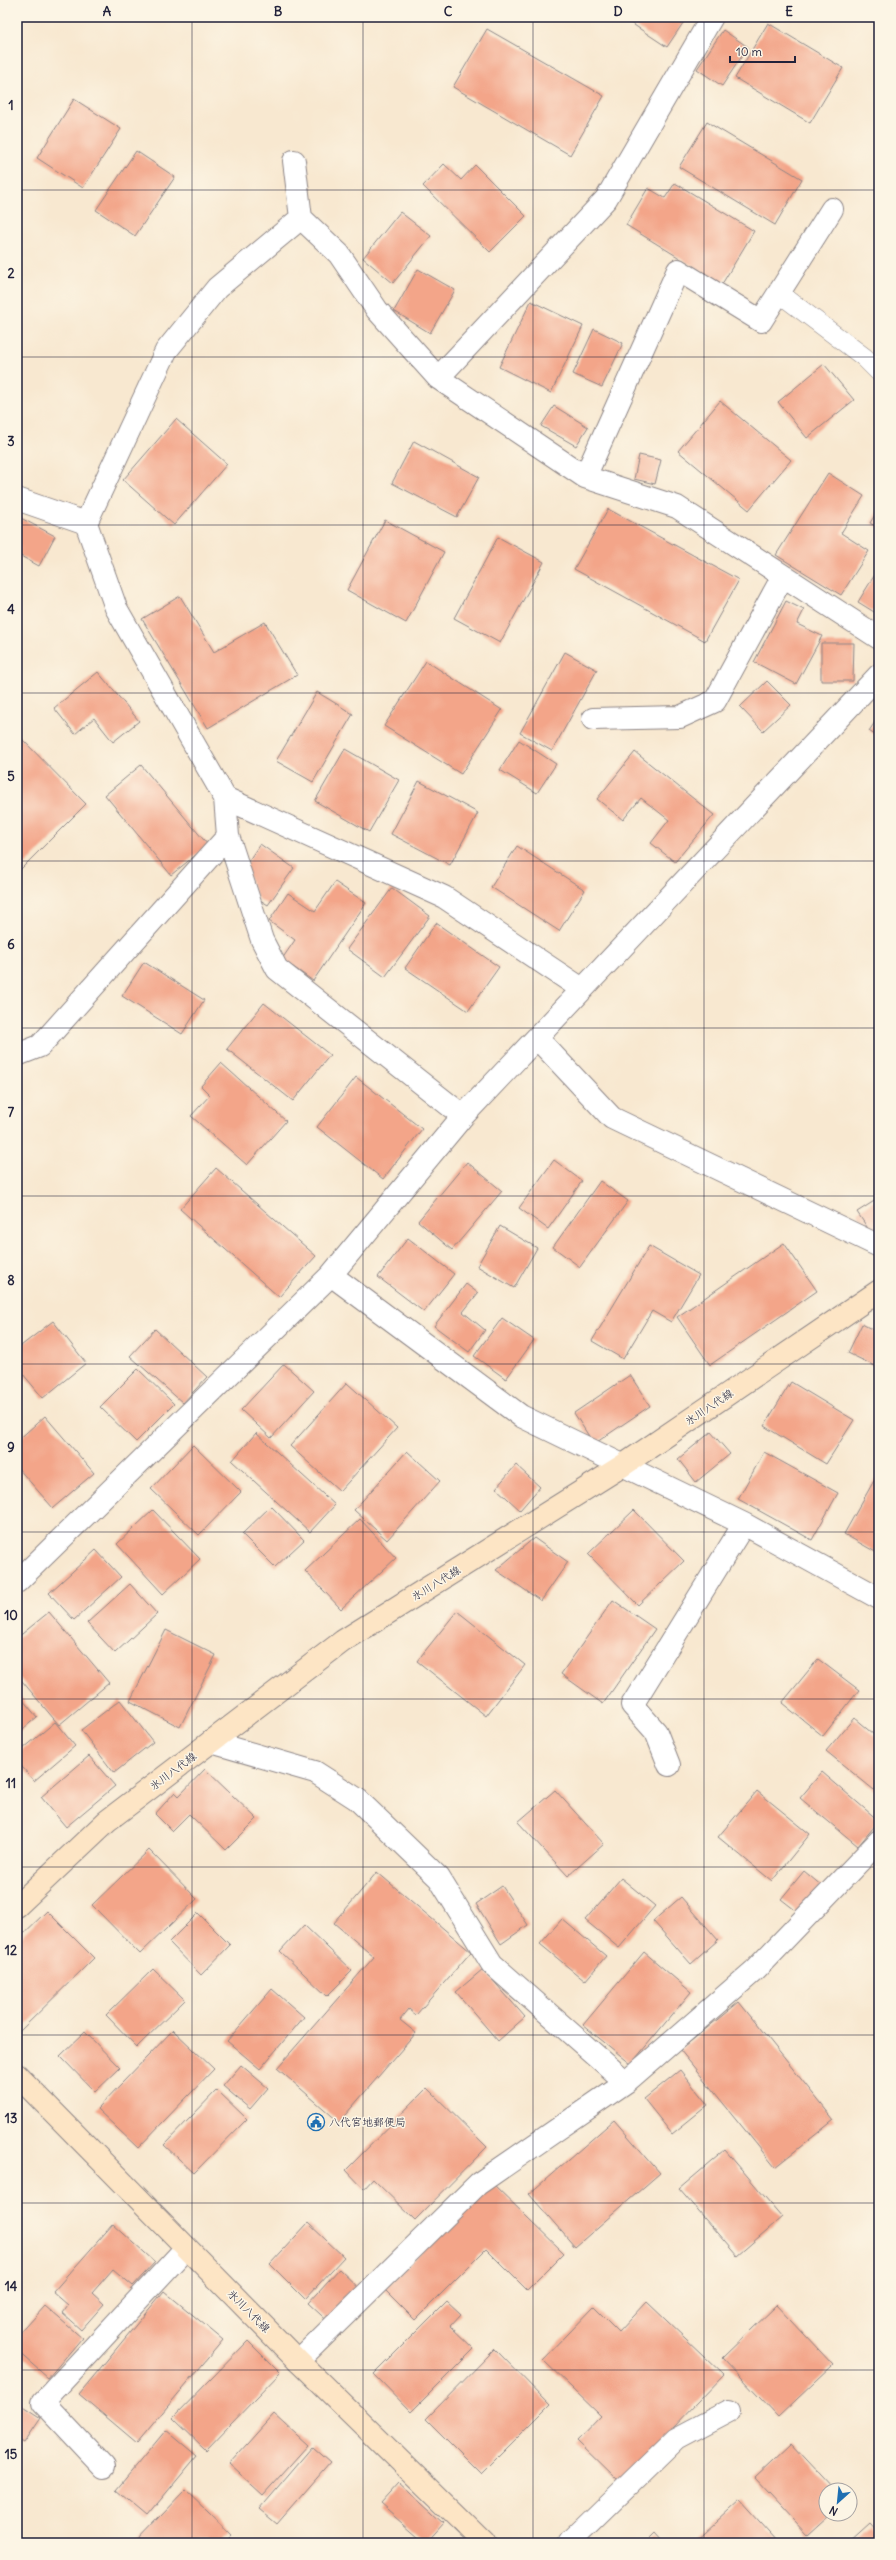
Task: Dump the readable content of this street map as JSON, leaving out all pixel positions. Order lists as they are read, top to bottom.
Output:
{
  "streets": {
    "main road": ["氷川八代線"]
  },
  "places": {
    "public building": ["八代宮地郵便局"]
  },
  "scale_bar": "10 m",
  "north": "bottom left",
  "grid": {
    "columns": [
      "A",
      "B",
      "C",
      "D",
      "E"
    ],
    "rows": [
      "1",
      "2",
      "3",
      "4",
      "5",
      "6",
      "7",
      "8",
      "9",
      "10",
      "11",
      "12",
      "13",
      "14",
      "15"
    ]
  }
}
